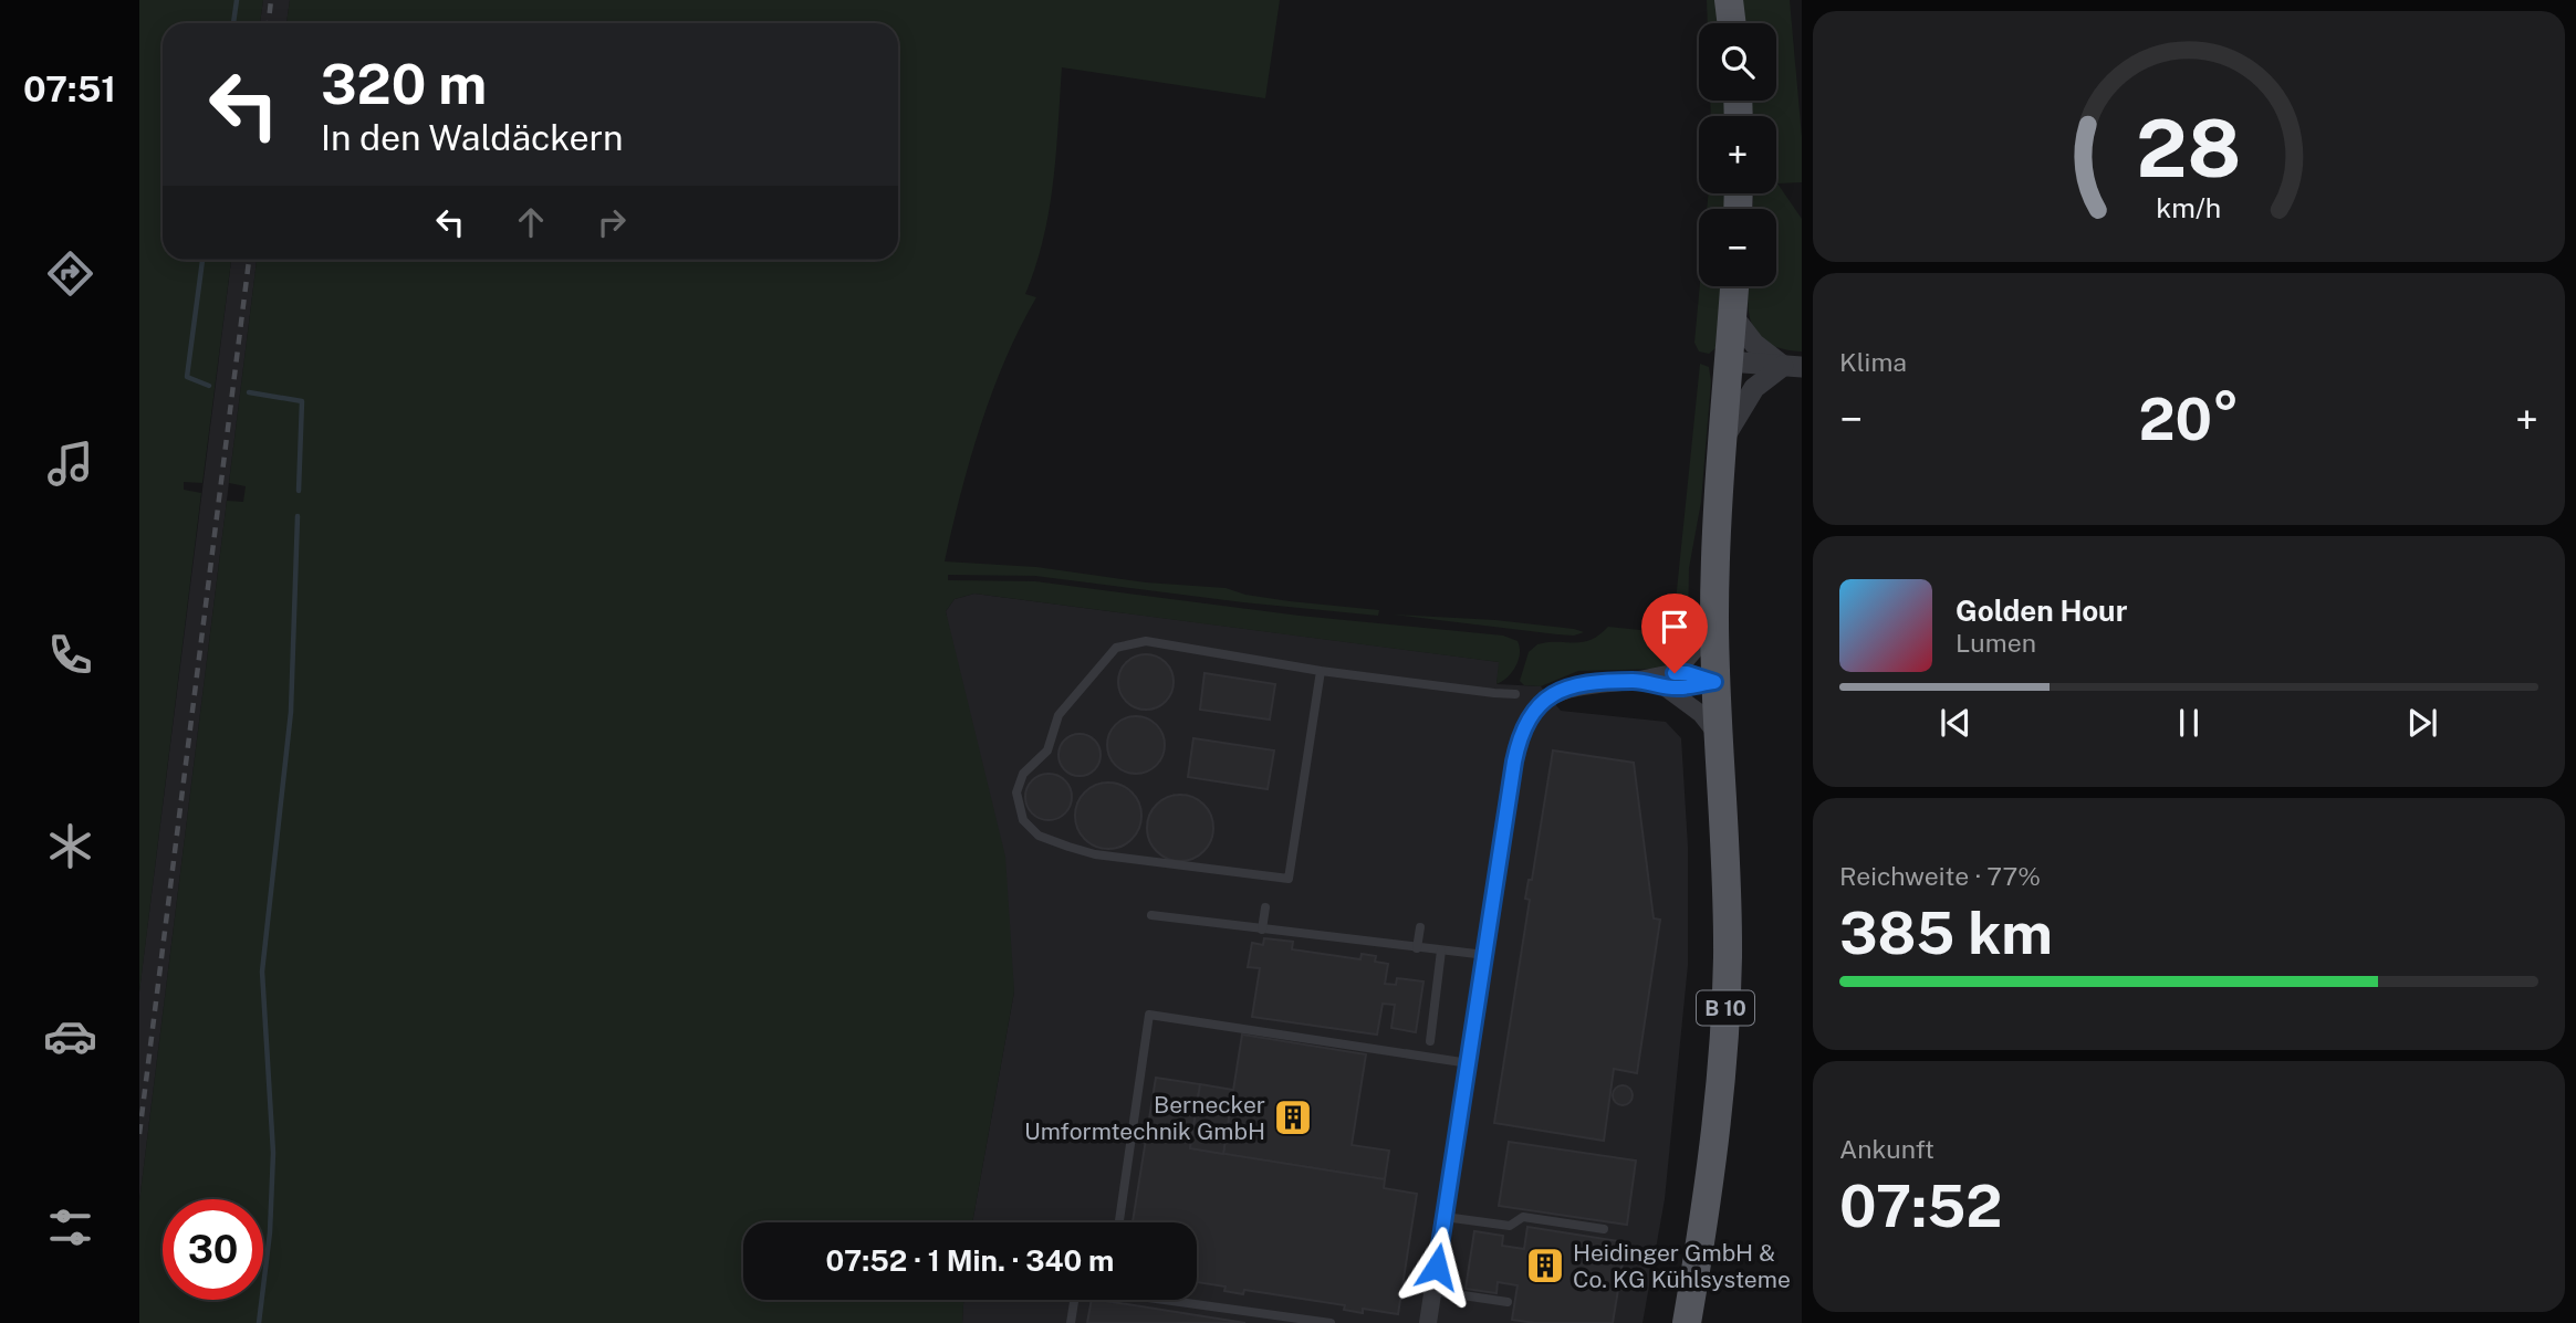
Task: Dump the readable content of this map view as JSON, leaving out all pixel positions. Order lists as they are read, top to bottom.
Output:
{
  "streets": {
    "main road": ["B 10"]
  },
  "places": {
    "building": ["Bernecker Umformtechnik GmbH", "Heidinger GmbH & Co. KG Kühlsysteme"]
  },
  "page": {
    "tabs": "07:51",
    "map_buttons": ["+", "−"],
    "turn": ["320 m", "In den Waldäckern"],
    "tile": [
      "Klima",
      ["Reichweite · 77%", "385 km"],
      ["Ankunft", "07:52"]
    ],
    "heat": ["−", "20°", "+"],
    "song": ["Golden Hour", "Lumen"],
    "limit": "30",
    "trip": "07:52 · 1 Min. · 340 m",
    "gauge": ["28", "km/h"]
  }
}
